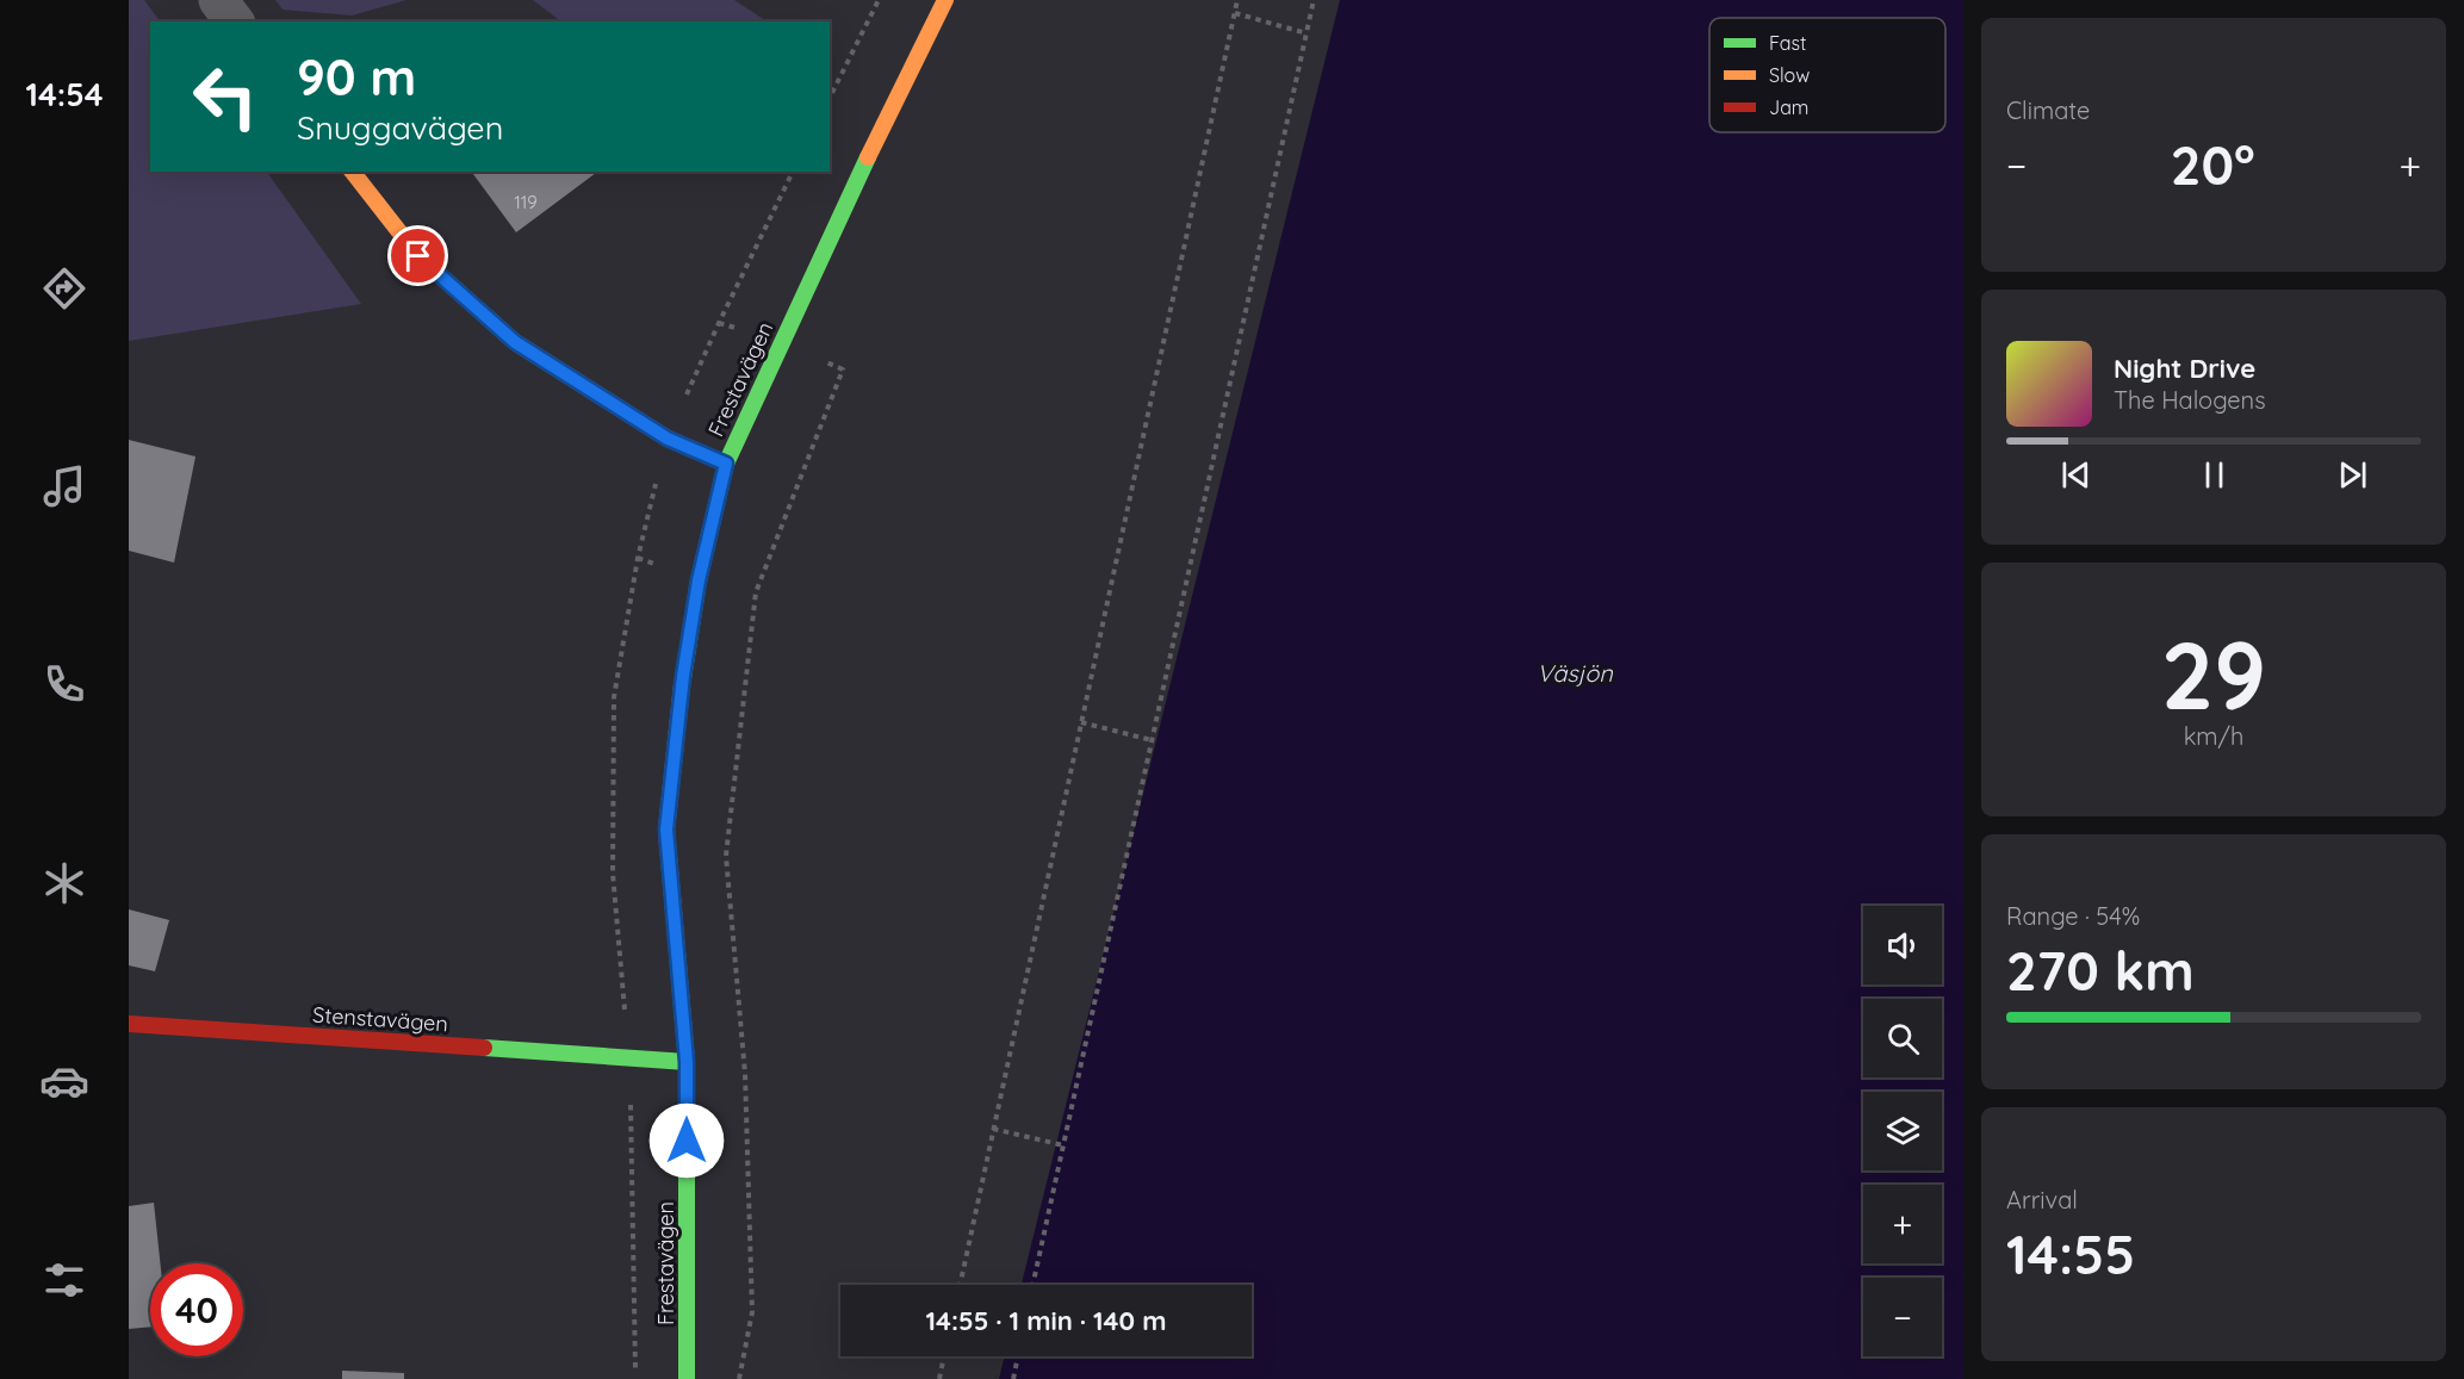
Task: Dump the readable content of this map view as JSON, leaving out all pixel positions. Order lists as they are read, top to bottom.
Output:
{
  "streets": {
    "street": ["Frestavägen", "Stenstavägen"]
  },
  "water": ["Väsjön"],
  "house_numbers": ["119"],
  "legend": ["Fast", "Slow", "Jam"],
  "page": {
    "tabs": "14:54",
    "tile": [
      "Climate",
      ["29", "km/h"],
      ["Range · 54%", "270 km"],
      ["Arrival", "14:55"]
    ],
    "turn": ["90 m", "Snuggavägen"],
    "heat": ["−", "20°", "+"],
    "song": ["Night Drive", "The Halogens"],
    "map_buttons": ["+", "−"],
    "limit": "40",
    "trip": "14:55 · 1 min · 140 m"
  }
}
